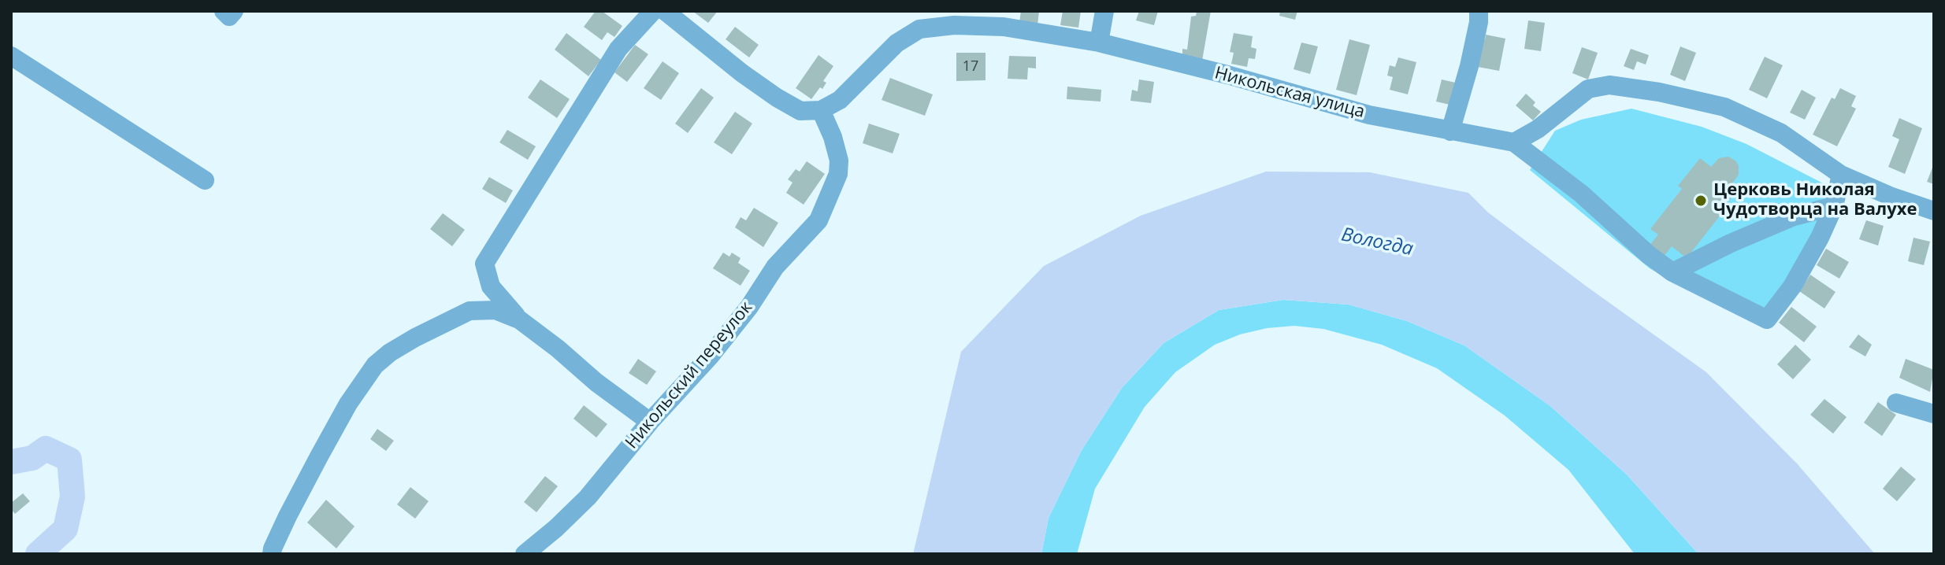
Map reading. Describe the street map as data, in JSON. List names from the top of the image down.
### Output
{
  "streets": {
    "street": ["Никольская улица", "Никольский переулок"]
  },
  "crossings": [
    ["Никольская улица", "Никольский переулок"]
  ],
  "water": ["Вологда"],
  "places": ["Церковь Николая Чудотворца на Валухе"],
  "house_numbers": ["17"]
}
